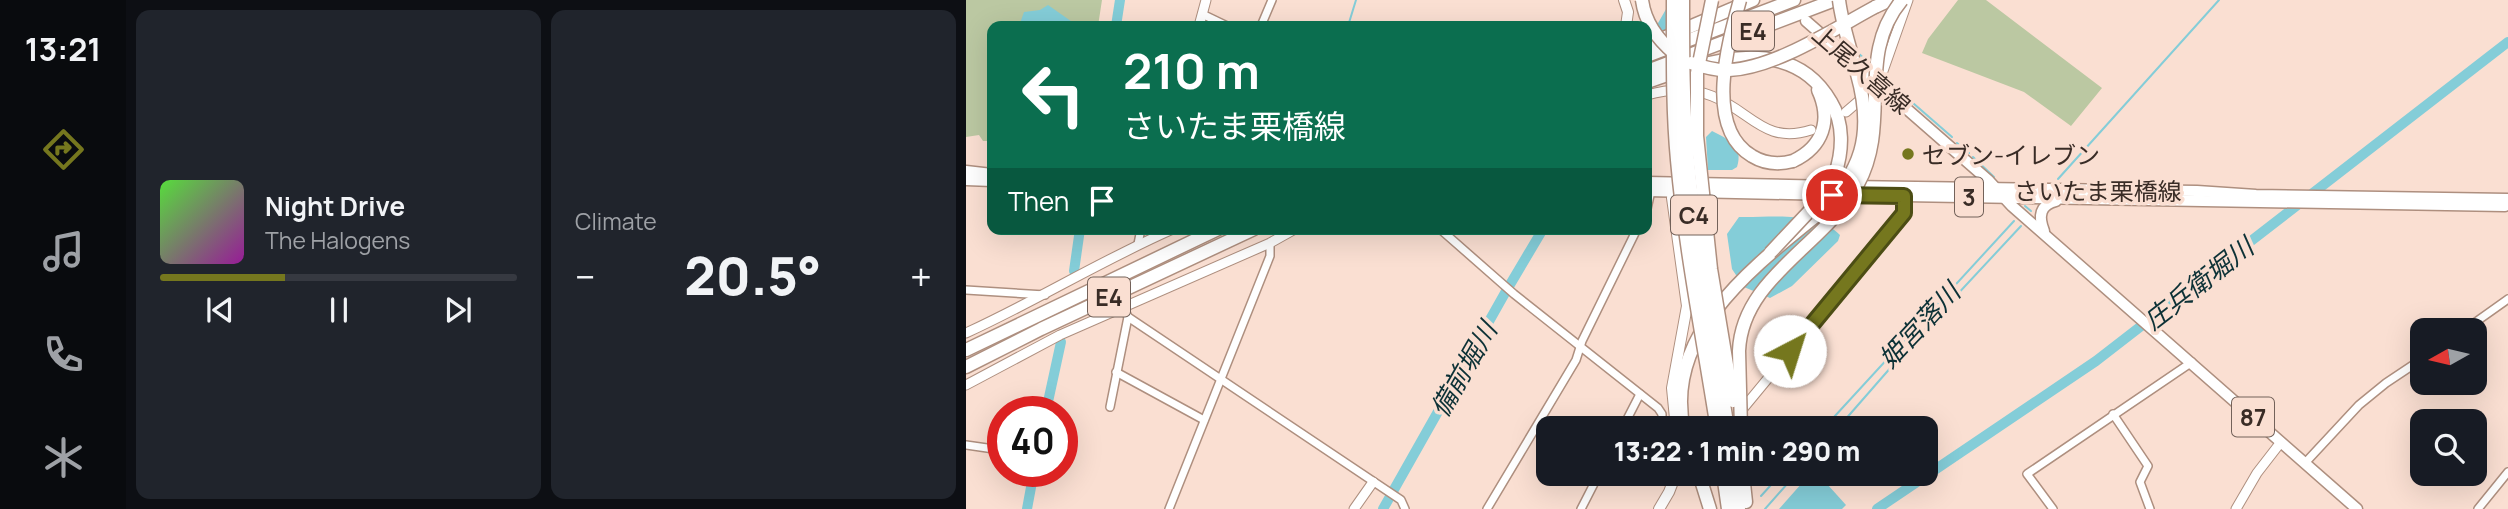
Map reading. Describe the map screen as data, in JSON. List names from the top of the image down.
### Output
{
  "streets": {
    "highway": ["E4", "C4"],
    "main road": [
      "上尾久喜線",
      "さいたま栗橋線",
      "3",
      "87"
    ]
  },
  "crossings": [
    ["上尾久喜線", "さいたま栗橋線"]
  ],
  "water": ["庄兵衛堀川", "姫宮落川", "備前堀川"],
  "places": ["セブン-イレブン"],
  "north": "left",
  "page": {
    "tabs": "13:21",
    "tile": "Climate",
    "turn": ["210 m", "さいたま栗橋線"],
    "then": "Then",
    "song": ["Night Drive", "The Halogens"],
    "heat": ["−", "20.5°", "+"],
    "limit": "40",
    "trip": "13:22 · 1 min · 290 m"
  }
}
